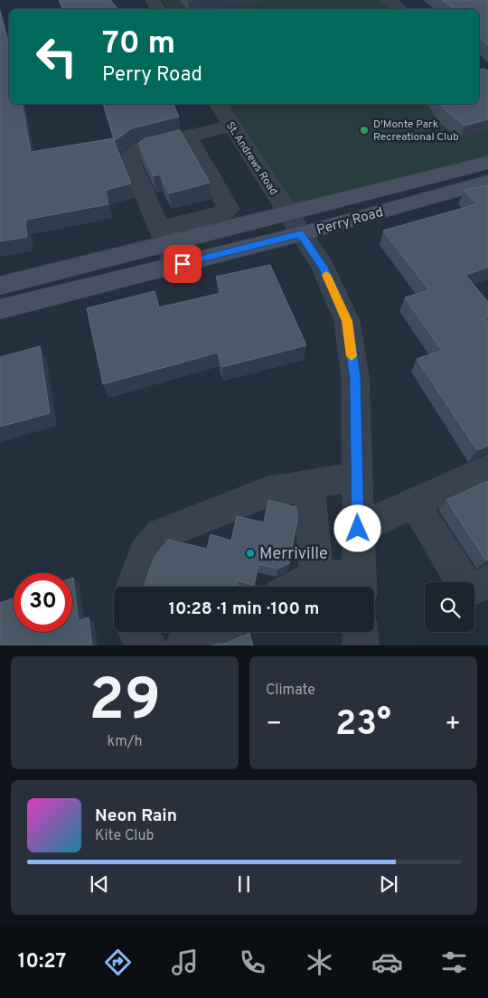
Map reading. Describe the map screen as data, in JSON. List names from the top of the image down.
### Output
{
  "streets": {
    "main road": ["Perry Road"],
    "street": ["St. Andrews Road"]
  },
  "crossings": [
    ["St. Andrews Road", "Perry Road"]
  ],
  "places": ["D'Monte Park Recreational Club", "Merriville"],
  "page": {
    "turn": ["70 m", "Perry Road"],
    "limit": "30",
    "trip": "10:28 · 1 min · 100 m",
    "tile": [
      ["29", "km/h"],
      "Climate"
    ],
    "heat": ["−", "23°", "+"],
    "song": ["Neon Rain", "Kite Club"],
    "tabs": "10:27"
  }
}
